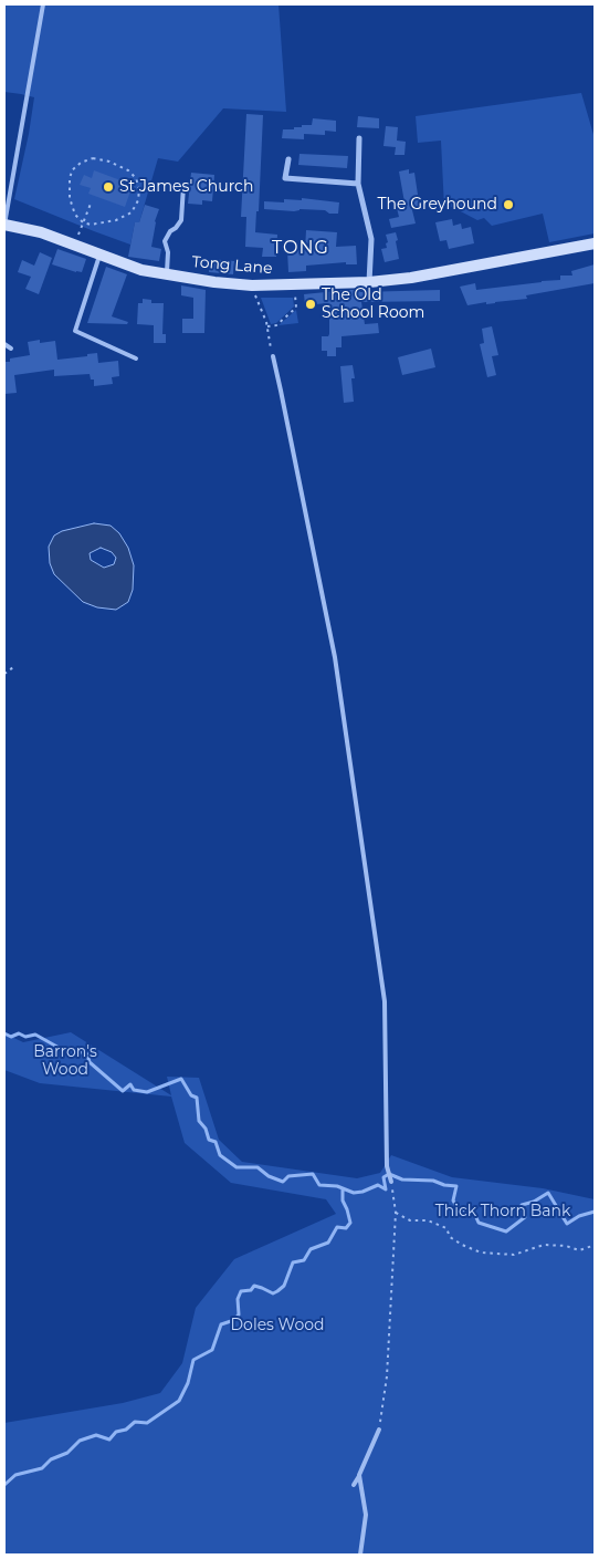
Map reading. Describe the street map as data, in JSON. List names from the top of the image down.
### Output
{
  "streets": {
    "street": ["Tong Lane"]
  },
  "districts": ["TONG"],
  "parks": ["Barron's Wood", "Thick Thorn Bank", "Doles Wood"],
  "places": ["St James' Church", "The Greyhound", "The Old School Room"]
}
